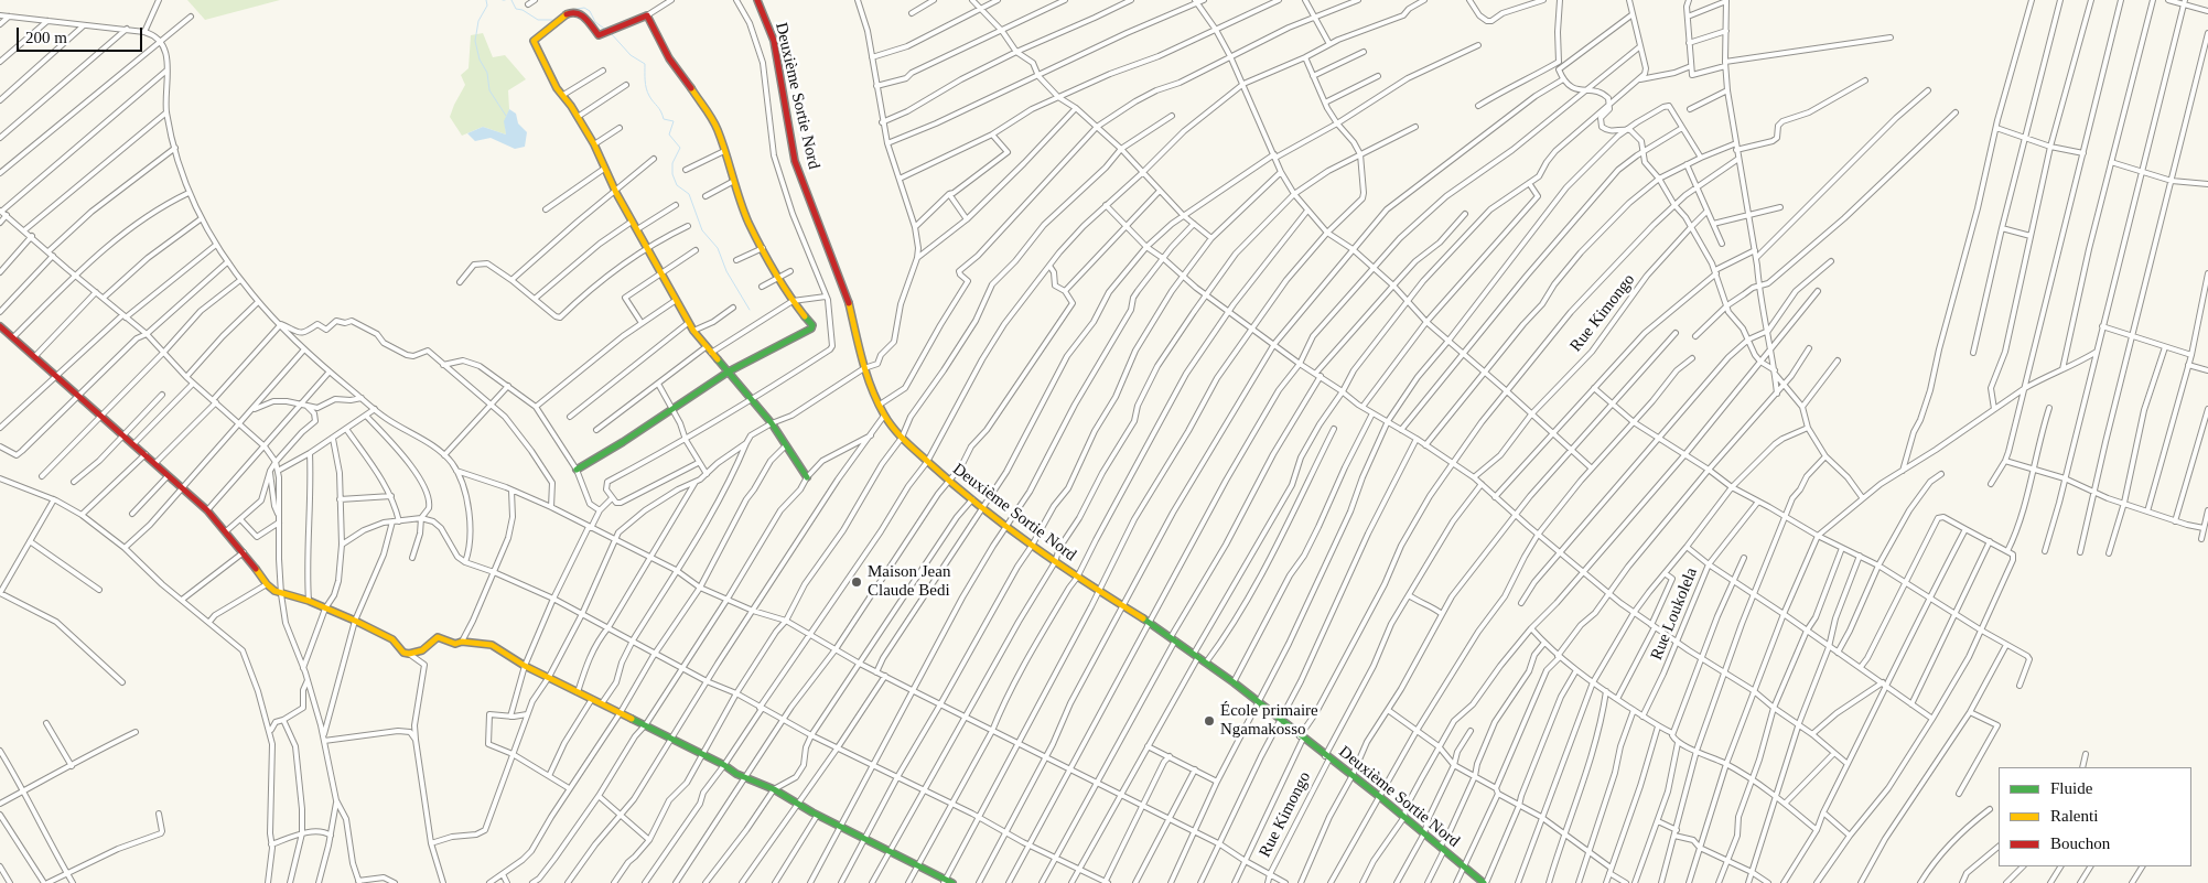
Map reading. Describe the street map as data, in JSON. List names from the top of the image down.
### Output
{
  "streets": {
    "street": ["Deuxième Sortie Nord", "Rue Kimongo", "Rue Loukolela"]
  },
  "crossings": [
    ["Deuxième Sortie Nord", "Rue Kimongo"]
  ],
  "places": ["Maison Jean Claude Bedi", "École primaire Ngamakosso"],
  "legend": ["Fluide", "Ralenti", "Bouchon"],
  "scale_bar": "200 m"
}
